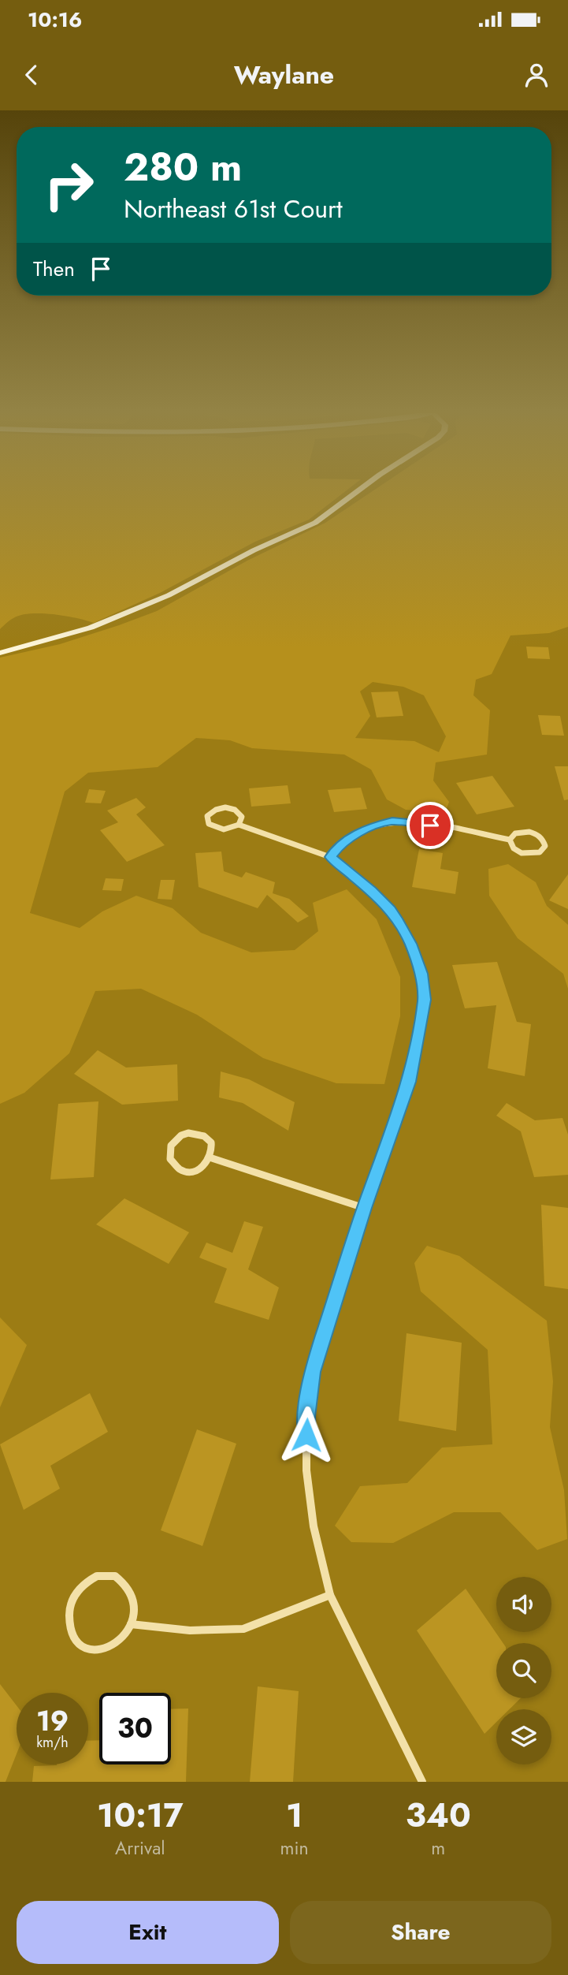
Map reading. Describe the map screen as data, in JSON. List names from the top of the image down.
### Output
{
  "page": {
    "status": "10:16",
    "header": "Waylane",
    "turn": ["280 m", "Northeast 61st Court"],
    "then": "Then",
    "speed": "19 km/h",
    "limit": "30",
    "eta": [
      "10:17",
      "Arrival",
      "1",
      "min",
      "340",
      "m"
    ],
    "buttons": ["Exit", "Share"]
  }
}
